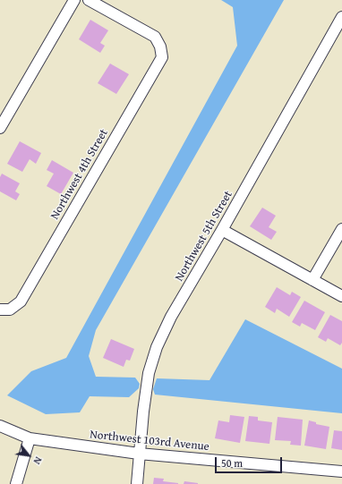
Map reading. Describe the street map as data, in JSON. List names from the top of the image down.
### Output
{
  "streets": {
    "street": ["Northwest 4th Street", "Northwest 5th Street", "Northwest 103rd Avenue"]
  },
  "crossings": [
    ["Northwest 5th Street", "Northwest 103rd Avenue"]
  ],
  "scale_bar": "50 m",
  "north": "bottom right"
}
